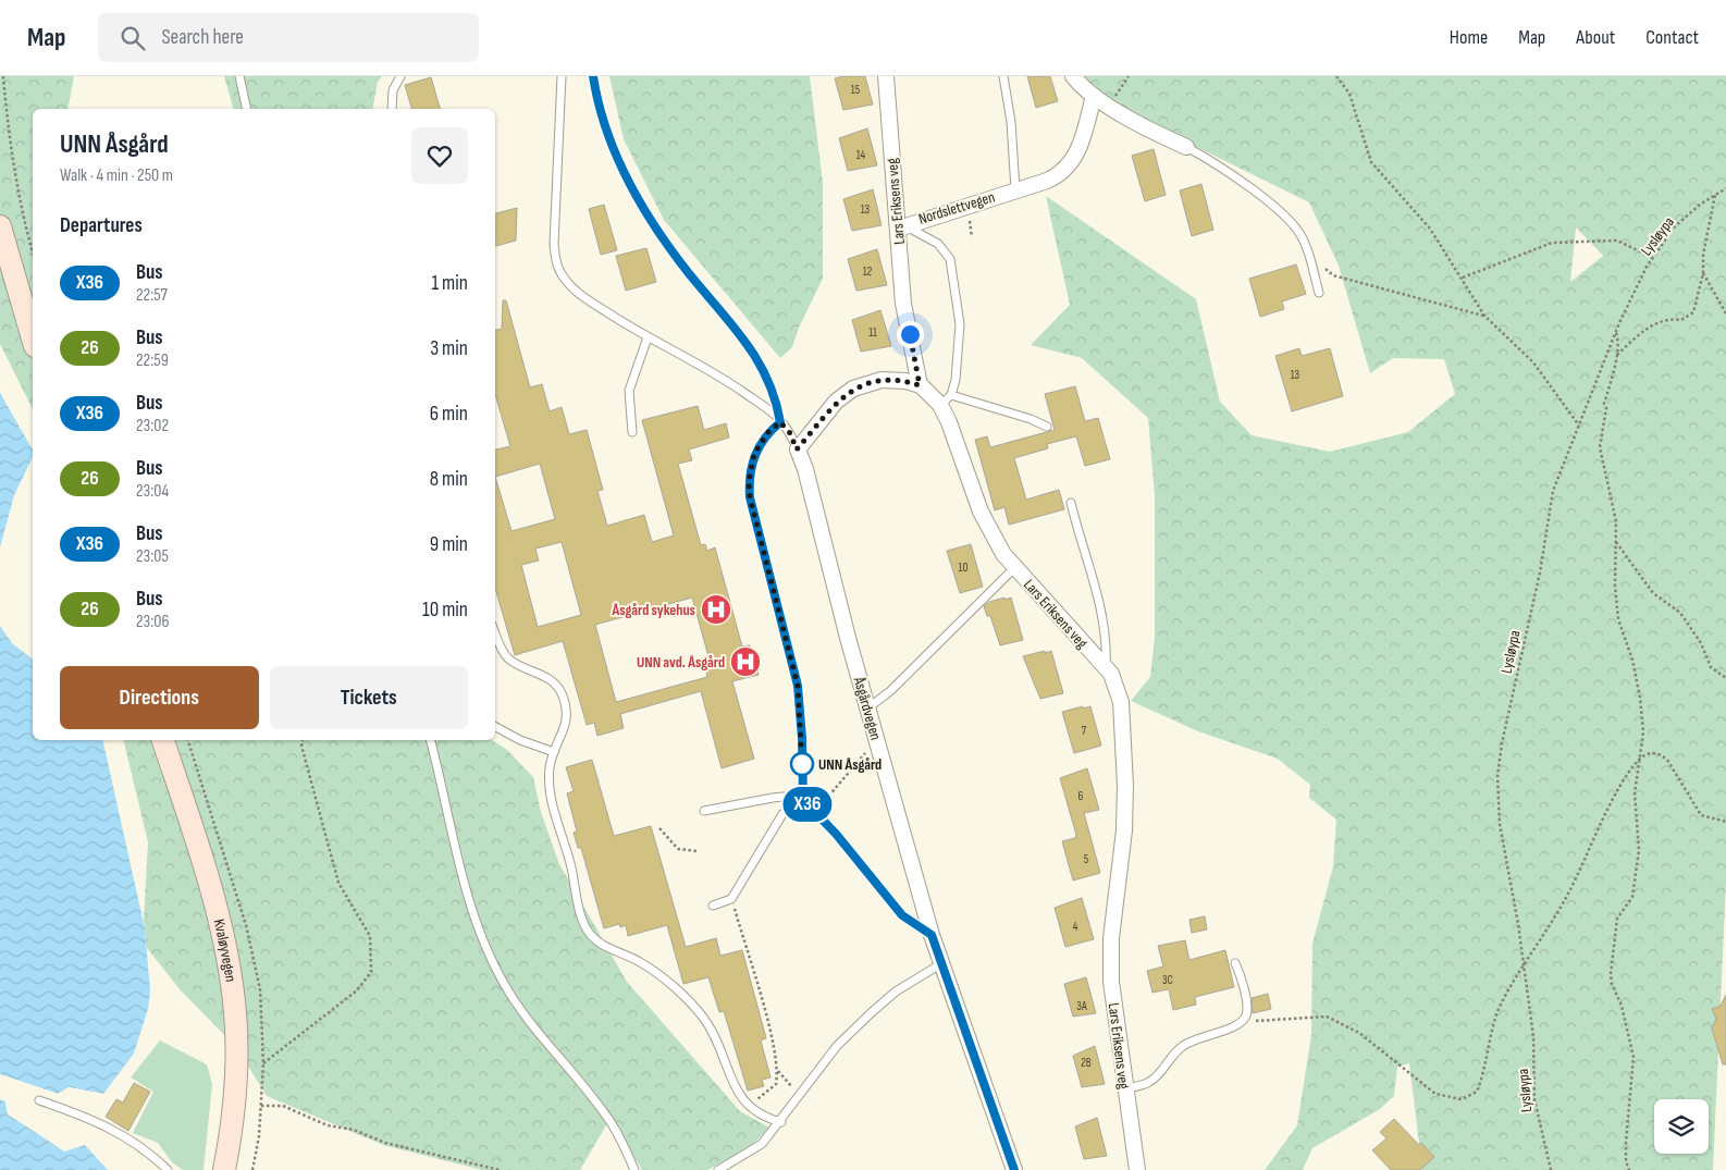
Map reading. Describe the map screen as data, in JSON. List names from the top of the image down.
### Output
{
  "streets": {
    "street": [
      "Lars Eriksens veg",
      "Nordslettvegen",
      "Åsgårdvegen",
      "Kvaløyvegen"
    ],
    "path": ["Lysløypa"]
  },
  "crossings": [
    ["Lars Eriksens veg", "Nordslettvegen"]
  ],
  "places": {
    "hospital": ["Åsgård sykehus", "UNN avd. Åsgård"],
    "other": ["UNN Åsgård"]
  },
  "lines": ["bus line X36"],
  "house_numbers": [
    "15",
    "14",
    "13",
    "12",
    "11",
    "13",
    "10",
    "7",
    "6",
    "5",
    "4",
    "3C",
    "3A",
    "2B"
  ],
  "page": {
    "header": "Map",
    "search": "Search here",
    "nav": [
      "Home",
      "Map",
      "About",
      "Contact"
    ],
    "on_map": "X36",
    "heading": [
      ["UNN Åsgård", "Walk · 4 min · 250 m"],
      "Departures"
    ],
    "list": [
      {
        "mark": "X36",
        "name": "Bus",
        "note": "22:57",
        "value": "1 min"
      },
      {
        "mark": "26",
        "name": "Bus",
        "note": "22:59",
        "value": "3 min"
      },
      {
        "mark": "X36",
        "name": "Bus",
        "note": "23:02",
        "value": "6 min"
      },
      {
        "mark": "26",
        "name": "Bus",
        "note": "23:04",
        "value": "8 min"
      },
      {
        "mark": "X36",
        "name": "Bus",
        "note": "23:05",
        "value": "9 min"
      },
      {
        "mark": "26",
        "name": "Bus",
        "note": "23:06",
        "value": "10 min"
      }
    ],
    "buttons": ["Directions", "Tickets"]
  }
}
